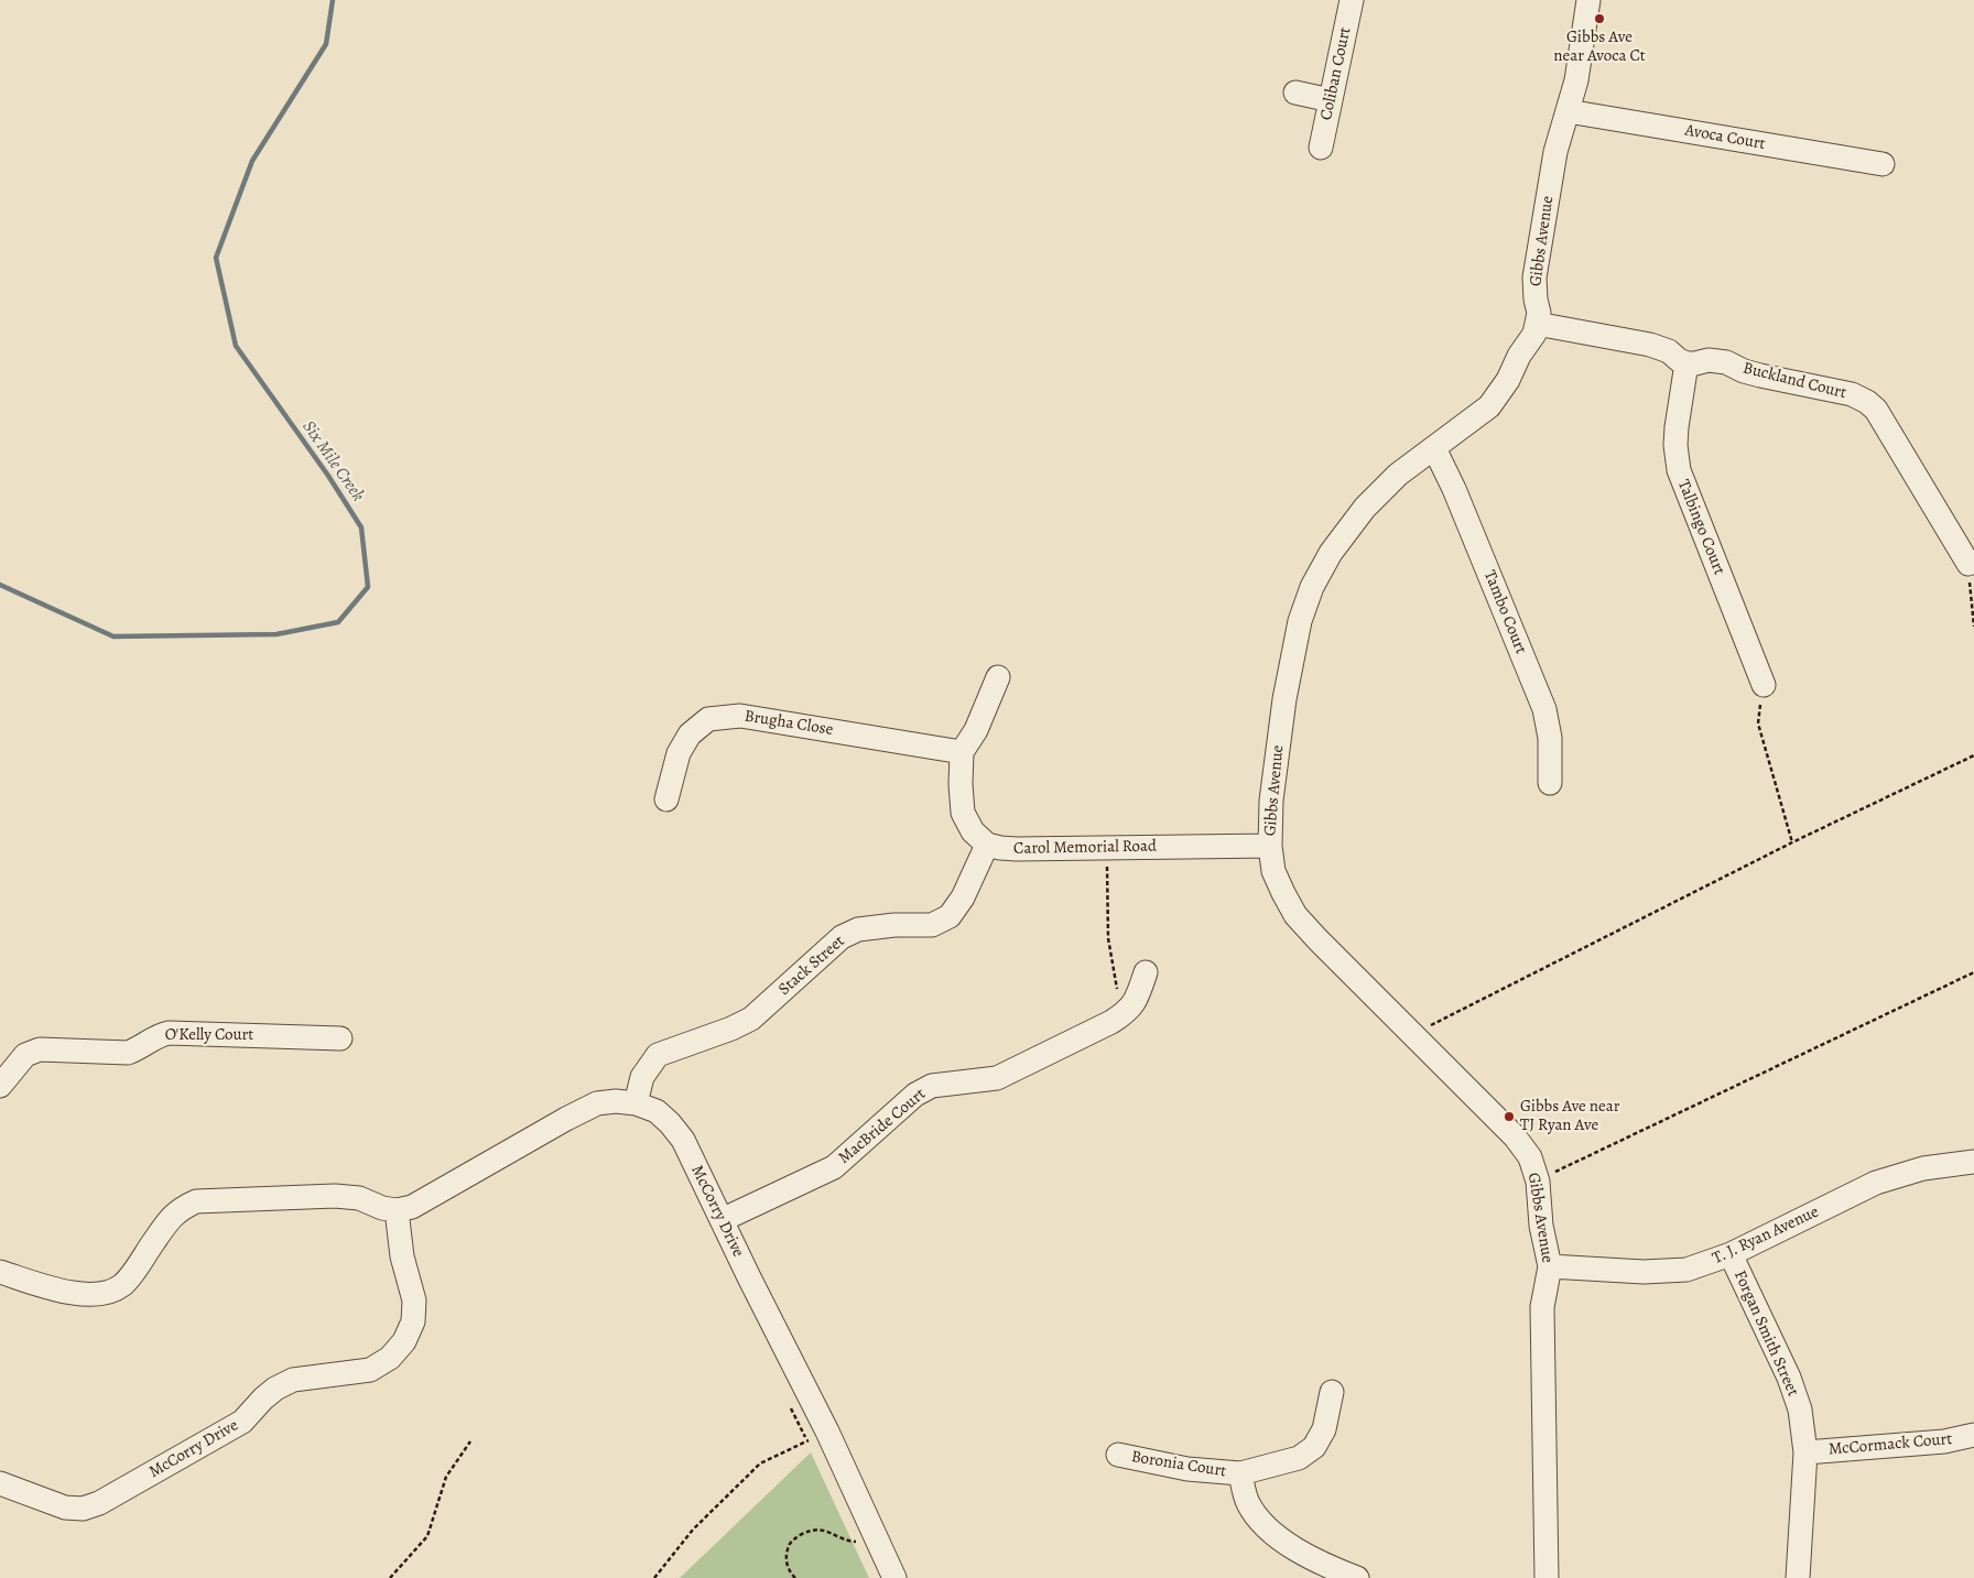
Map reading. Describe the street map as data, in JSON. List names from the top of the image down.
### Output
{
  "streets": {
    "street": [
      "Coliban Court",
      "Avoca Court",
      "Gibbs Avenue",
      "Buckland Court",
      "Talbingo Court",
      "Tambo Court",
      "Brugha Close",
      "Carol Memorial Road",
      "Stack Street",
      "O'Kelly Court",
      "MacBride Court",
      "McCorry Drive",
      "T. J. Ryan Avenue",
      "Forgan Smith Street",
      "McCormack Court",
      "Boronia Court"
    ]
  },
  "crossings": [
    ["Avoca Court", "Gibbs Avenue"],
    ["Gibbs Avenue", "Tambo Court"],
    ["Gibbs Avenue", "Carol Memorial Road"],
    ["Gibbs Avenue", "T. J. Ryan Avenue"],
    ["Buckland Court", "Talbingo Court"],
    ["Carol Memorial Road", "Stack Street"],
    ["Stack Street", "McCorry Drive"],
    ["MacBride Court", "McCorry Drive"],
    ["T. J. Ryan Avenue", "Forgan Smith Street"],
    ["Forgan Smith Street", "McCormack Court"]
  ],
  "water": ["Six Mile Creek"],
  "places": ["Gibbs Ave near Avoca Ct", "Gibbs Ave near TJ Ryan Ave"]
}
